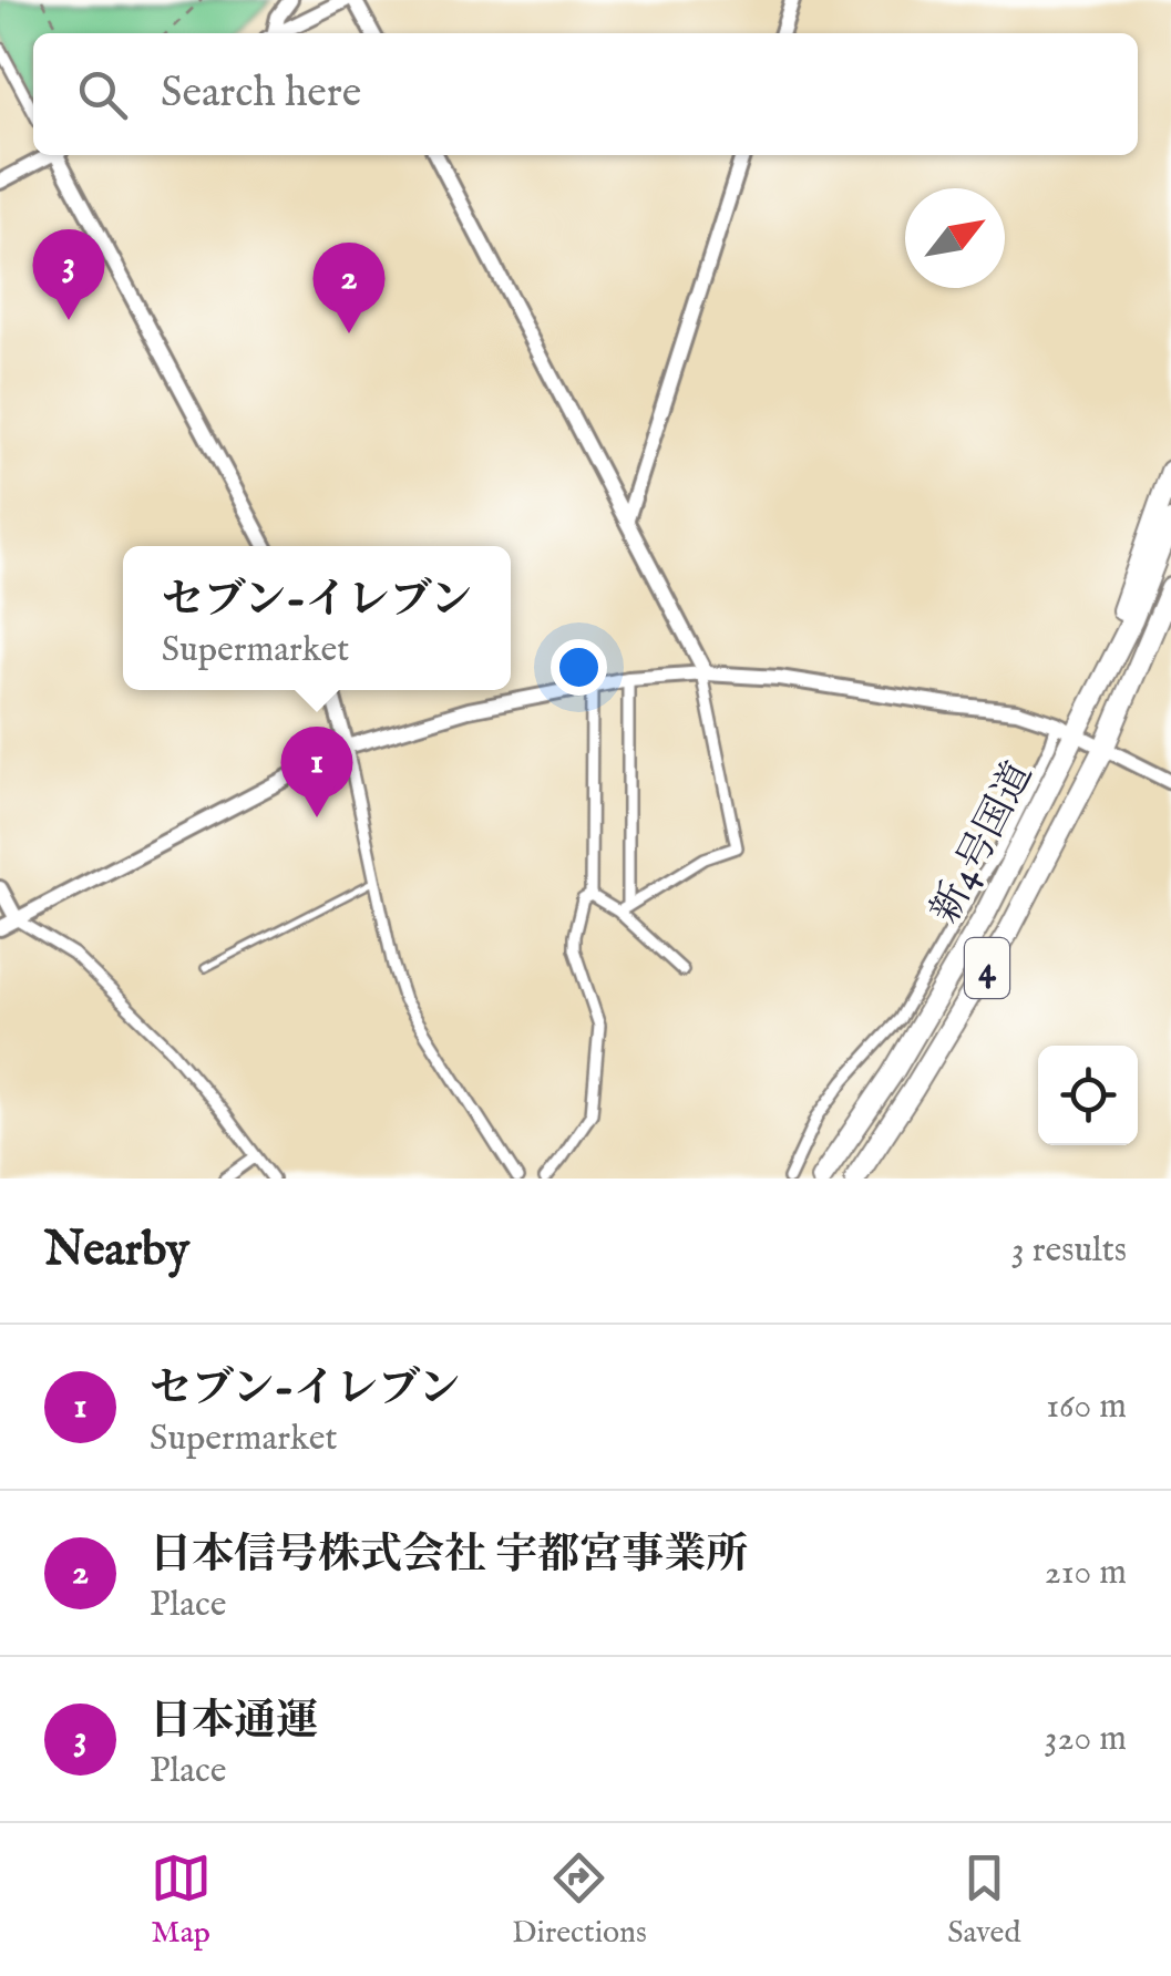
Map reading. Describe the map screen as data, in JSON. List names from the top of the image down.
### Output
{
  "streets": {
    "highway": ["新4号国道", "4"]
  },
  "north": "top right",
  "page": {
    "search": "Search here",
    "pins": ["3", "2", "1"],
    "popup": ["セブン-イレブン", "Supermarket"],
    "heading": ["Nearby", "3 results"],
    "list": [
      {
        "mark": "1",
        "name": "セブン-イレブン",
        "note": "Supermarket",
        "value": "160 m"
      },
      {
        "mark": "2",
        "name": "日本信号株式会社 宇都宮事業所",
        "note": "Place",
        "value": "210 m"
      },
      {
        "mark": "3",
        "name": "日本通運",
        "note": "Place",
        "value": "320 m"
      }
    ],
    "nav": ["Map", "Directions", "Saved"]
  }
}
